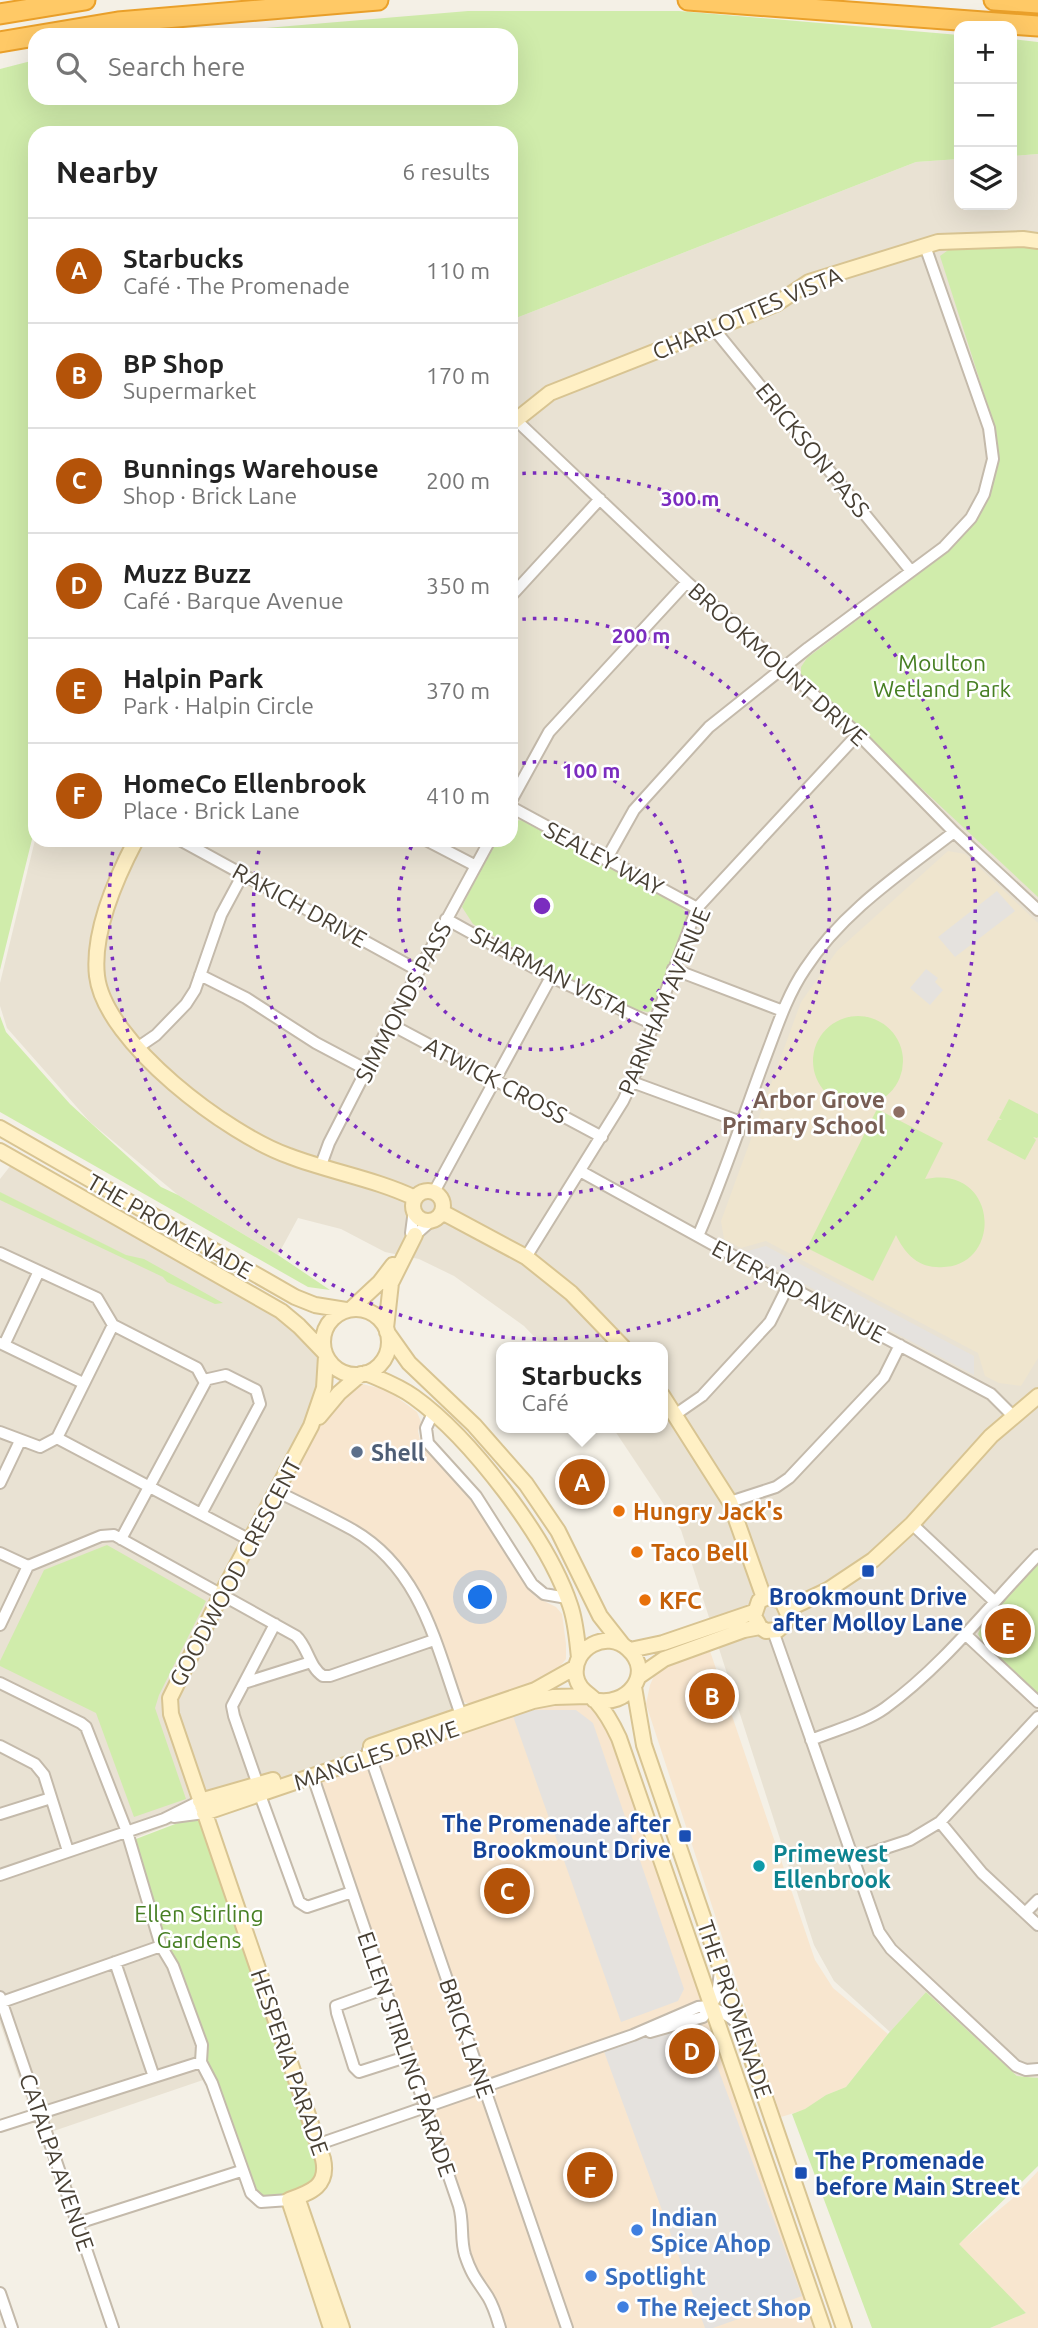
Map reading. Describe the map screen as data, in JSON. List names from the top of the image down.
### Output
{
  "streets": {
    "street": [
      "CHARLOTTES VISTA",
      "ERICKSON PASS",
      "BROOKMOUNT DRIVE",
      "SEALEY WAY",
      "RAKICH DRIVE",
      "SHARMAN VISTA",
      "PARNHAM AVENUE",
      "SIMMONDS PASS",
      "ATWICK CROSS",
      "THE PROMENADE",
      "EVERARD AVENUE",
      "GOODWOOD CRESCENT",
      "MANGLES DRIVE",
      "BRICK LANE",
      "ELLEN STIRLING PARADE",
      "HESPERIA PARADE",
      "CATALPA AVENUE"
    ]
  },
  "crossings": [
    ["CHARLOTTES VISTA", "ERICKSON PASS"],
    ["BROOKMOUNT DRIVE", "PARNHAM AVENUE"],
    ["SEALEY WAY", "PARNHAM AVENUE"],
    ["RAKICH DRIVE", "SIMMONDS PASS"],
    ["SHARMAN VISTA", "PARNHAM AVENUE"],
    ["SHARMAN VISTA", "SIMMONDS PASS"],
    ["PARNHAM AVENUE", "ATWICK CROSS"],
    ["PARNHAM AVENUE", "EVERARD AVENUE"],
    ["SIMMONDS PASS", "ATWICK CROSS"],
    ["THE PROMENADE", "GOODWOOD CRESCENT"],
    ["THE PROMENADE", "MANGLES DRIVE"],
    ["GOODWOOD CRESCENT", "MANGLES DRIVE"],
    ["GOODWOOD CRESCENT", "HESPERIA PARADE"],
    ["MANGLES DRIVE", "BRICK LANE"],
    ["MANGLES DRIVE", "ELLEN STIRLING PARADE"],
    ["MANGLES DRIVE", "HESPERIA PARADE"]
  ],
  "parks": ["Moulton Wetland Park", "Ellen Stirling Gardens"],
  "places": {
    "other": [
      "Arbor Grove Primary School",
      "Shell",
      "Hungry Jack's",
      "Taco Bell",
      "KFC",
      "Primewest Ellenbrook",
      "Indian Spice Ahop",
      "Spotlight",
      "The Reject Shop"
    ],
    "transit": ["Brookmount Drive after Molloy Lane", "The Promenade after Brookmount Drive", "The Promenade before Main Street"]
  },
  "page": {
    "map_buttons": ["+", "−"],
    "search": "Search here",
    "heading": ["Nearby", "6 results"],
    "list": [
      {
        "mark": "A",
        "name": "Starbucks",
        "note": "Café · The Promenade",
        "value": "110 m"
      },
      {
        "mark": "B",
        "name": "BP Shop",
        "note": "Supermarket",
        "value": "170 m"
      },
      {
        "mark": "C",
        "name": "Bunnings Warehouse",
        "note": "Shop · Brick Lane",
        "value": "200 m"
      },
      {
        "mark": "D",
        "name": "Muzz Buzz",
        "note": "Café · Barque Avenue",
        "value": "350 m"
      },
      {
        "mark": "E",
        "name": "Halpin Park",
        "note": "Park · Halpin Circle",
        "value": "370 m"
      },
      {
        "mark": "F",
        "name": "HomeCo Ellenbrook",
        "note": "Place · Brick Lane",
        "value": "410 m"
      }
    ],
    "popup": ["Starbucks", "Café"],
    "pins": [
      "A",
      "E",
      "B",
      "C",
      "D",
      "F"
    ]
  },
  "rings": ["300 m", "200 m", "100 m"]
}
